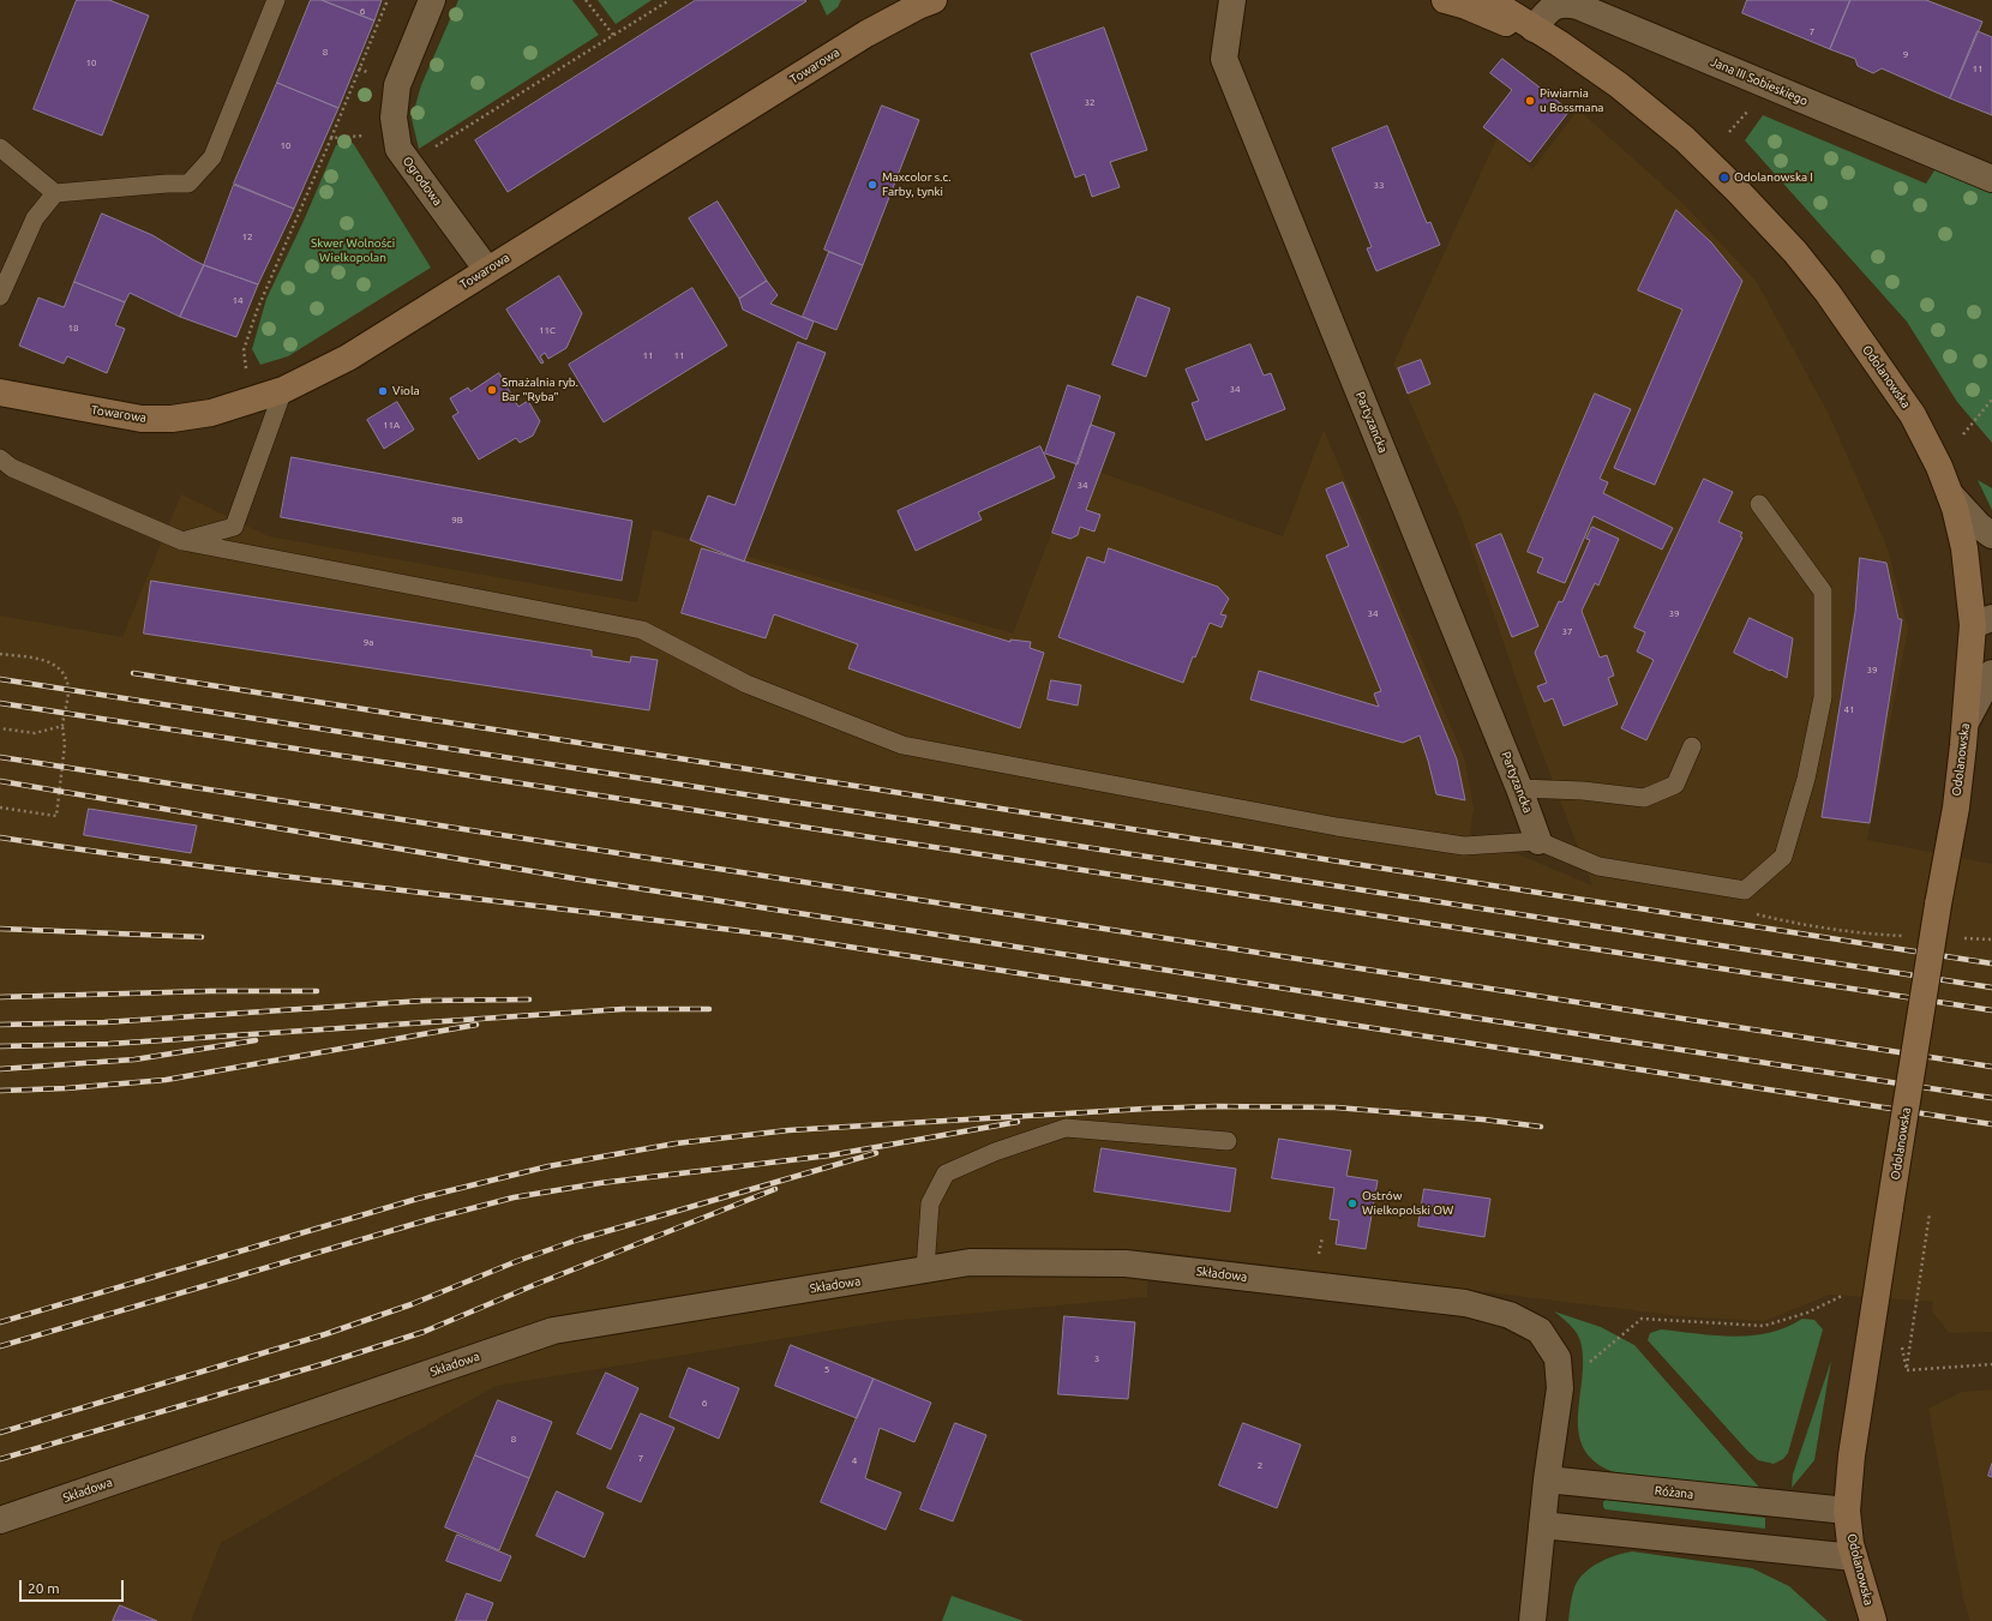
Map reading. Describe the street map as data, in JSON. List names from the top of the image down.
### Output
{
  "streets": {
    "main road": ["Towarowa", "Odolanowska"],
    "street": [
      "Jana III Sobieskiego",
      "Ogrodowa",
      "Partyzancka",
      "Składowa",
      "Różana"
    ]
  },
  "crossings": [
    ["Towarowa", "Ogrodowa"],
    ["Jana III Sobieskiego", "Odolanowska"],
    ["Odolanowska", "Różana"],
    ["Składowa", "Różana"]
  ],
  "parks": ["Skwer Wolności Wielkopolan"],
  "places": [
    "Piwiarnia u Bossmana",
    "Odolanowska I",
    "Maxcolor s.c. Farby, tynki",
    "Smażalnia ryb. Bar \"Ryba\"",
    "Viola",
    "Ostrów Wielkopolski OW"
  ],
  "house_numbers": [
    "6",
    "7",
    "8",
    "9",
    "10",
    "11",
    "32",
    "10",
    "33",
    "12",
    "14",
    "18",
    "11C",
    "11",
    "11",
    "34",
    "11A",
    "34",
    "9B",
    "34",
    "39",
    "37",
    "9a",
    "39",
    "41",
    "3",
    "5",
    "6",
    "8",
    "7",
    "4",
    "2"
  ],
  "scale_bar": "20 m"
}
